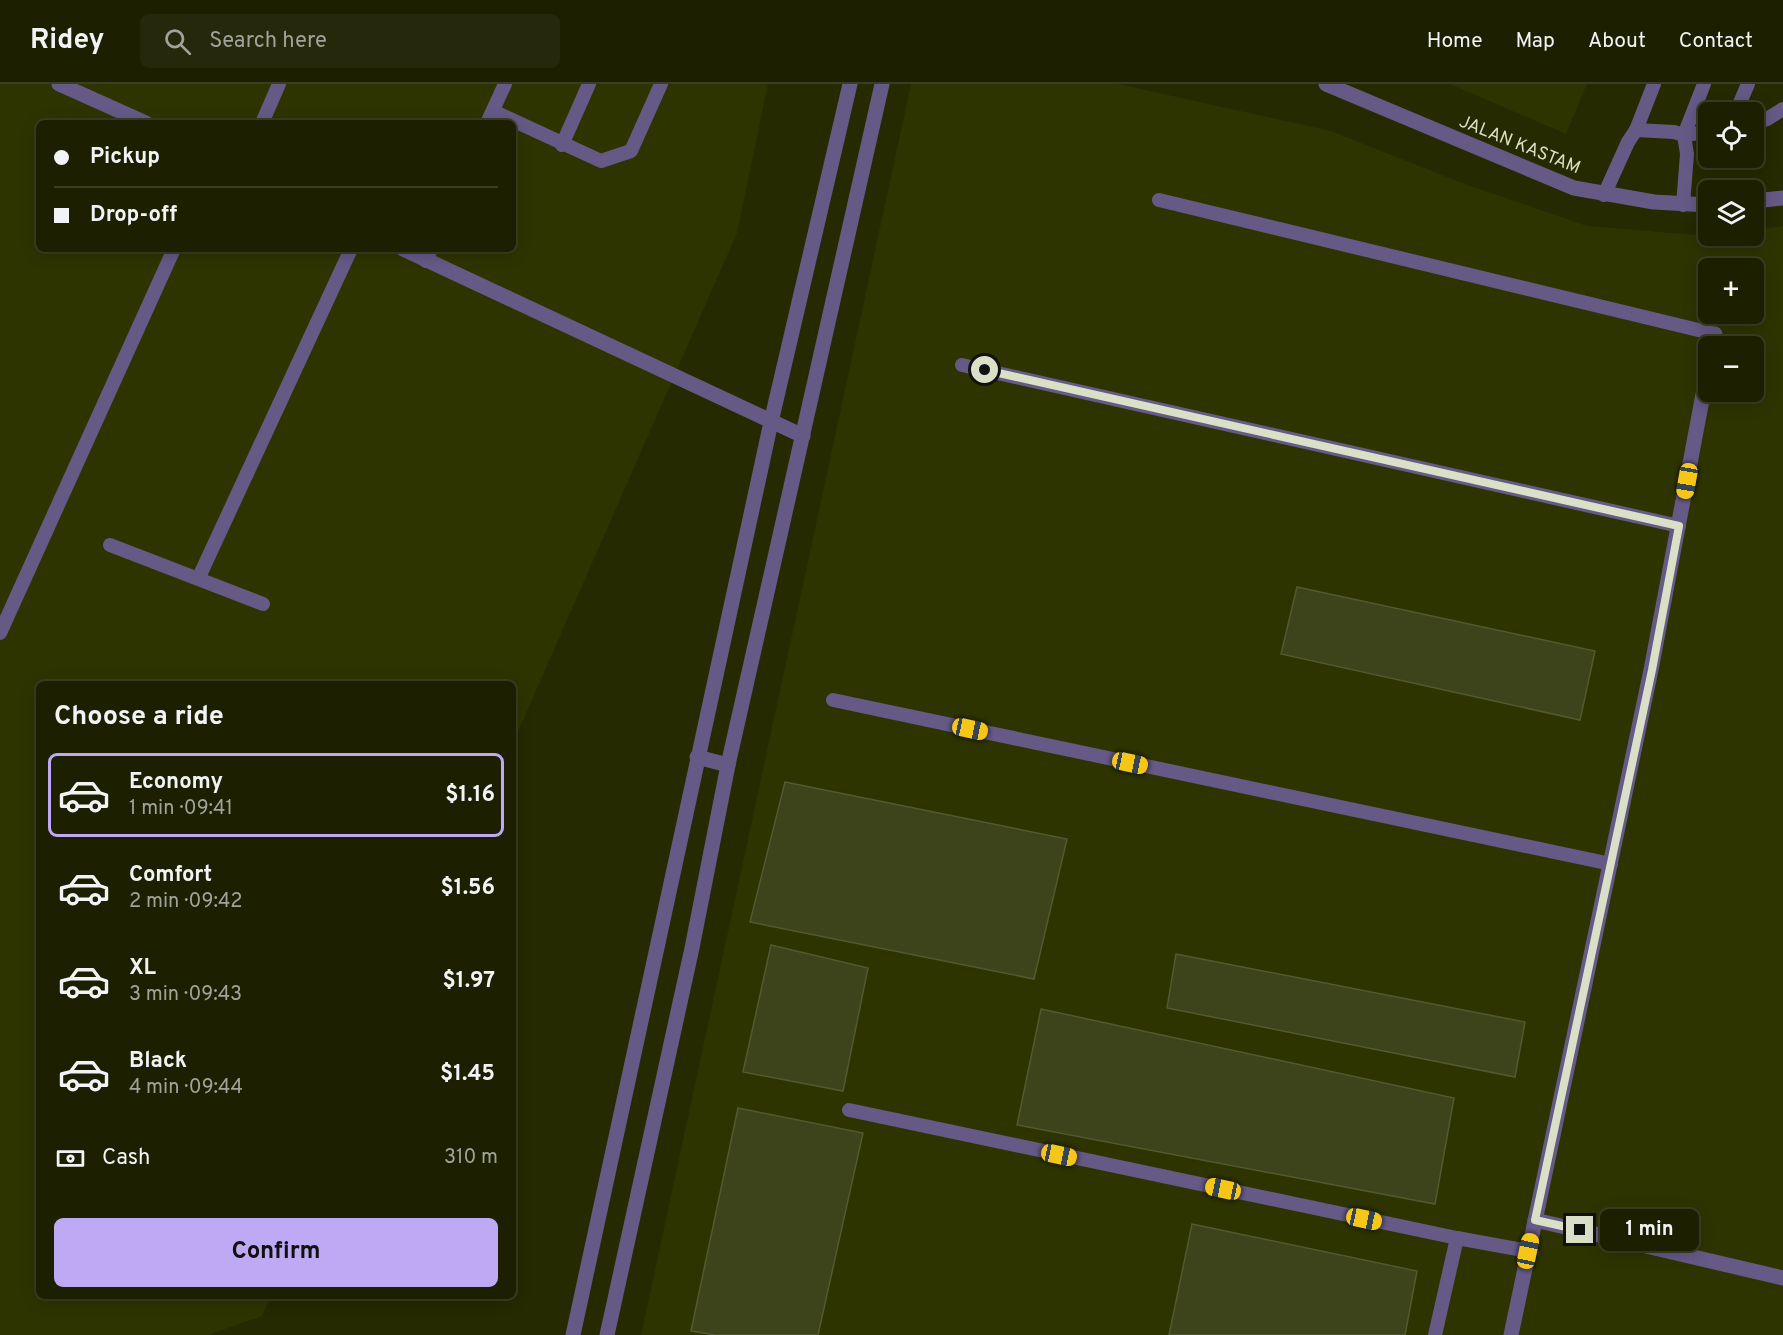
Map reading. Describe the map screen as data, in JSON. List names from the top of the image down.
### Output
{
  "streets": {
    "street": ["JALAN KASTAM"]
  },
  "page": {
    "header": "Ridey",
    "search": "Search here",
    "nav": [
      "Home",
      "Map",
      "About",
      "Contact"
    ],
    "map_buttons": ["+", "−"],
    "banner": ["Pickup", "Drop-off"],
    "heading": "Choose a ride",
    "list": [
      {
        "name": "Economy",
        "note": "1 min · 09:41",
        "value": "$1.16"
      },
      {
        "name": "Comfort",
        "note": "2 min · 09:42",
        "value": "$1.56"
      },
      {
        "name": "XL",
        "note": "3 min · 09:43",
        "value": "$1.97"
      },
      {
        "name": "Black",
        "note": "4 min · 09:44",
        "value": "$1.45"
      }
    ],
    "pay": ["Cash", "310 m"],
    "buttons": "Confirm",
    "bubble": "1 min"
  }
}
